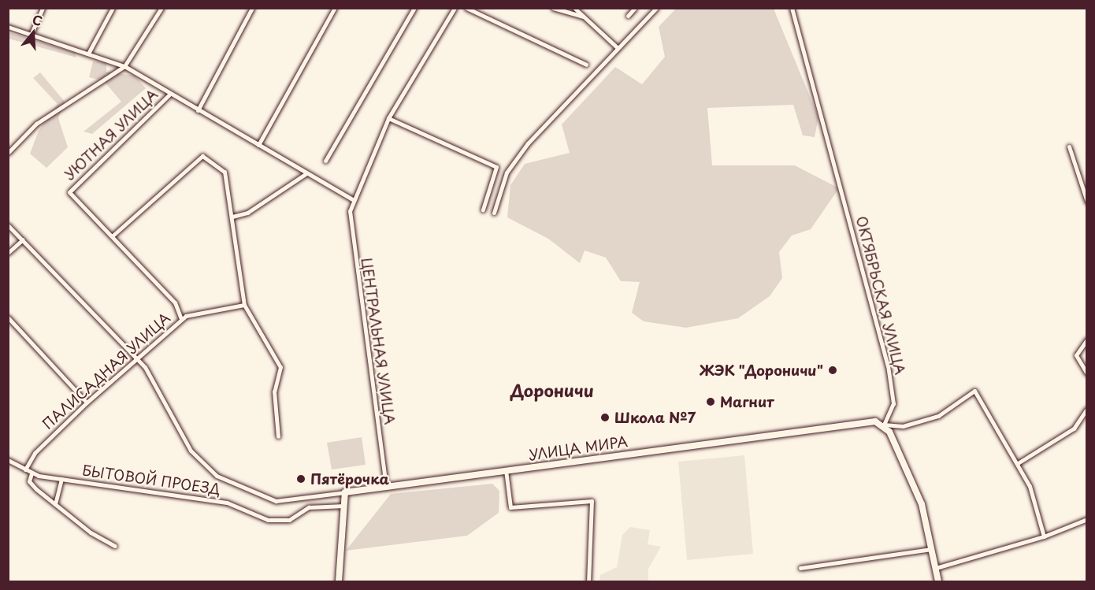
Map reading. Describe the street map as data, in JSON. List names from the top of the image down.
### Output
{
  "streets": {
    "street": [
      "УЮТНАЯ УЛИЦА",
      "ОКТЯБРЬСКАЯ УЛИЦА",
      "ЦЕНТРАЛЬНАЯ УЛИЦА",
      "ПАЛИСАДНАЯ УЛИЦА",
      "УЛИЦА МИРА",
      "БЫТОВОЙ ПРОЕЗД"
    ]
  },
  "crossings": [
    ["ОКТЯБРЬСКАЯ УЛИЦА", "УЛИЦА МИРА"],
    ["ЦЕНТРАЛЬНАЯ УЛИЦА", "УЛИЦА МИРА"],
    ["ПАЛИСАДНАЯ УЛИЦА", "УЛИЦА МИРА"],
    ["ПАЛИСАДНАЯ УЛИЦА", "БЫТОВОЙ ПРОЕЗД"]
  ],
  "districts": ["Дороничи"],
  "places": [
    "ЖЭК \"Дороничи\"",
    "Магнит",
    "Школа №7",
    "Пятёрочка"
  ],
  "north": "top"
}
